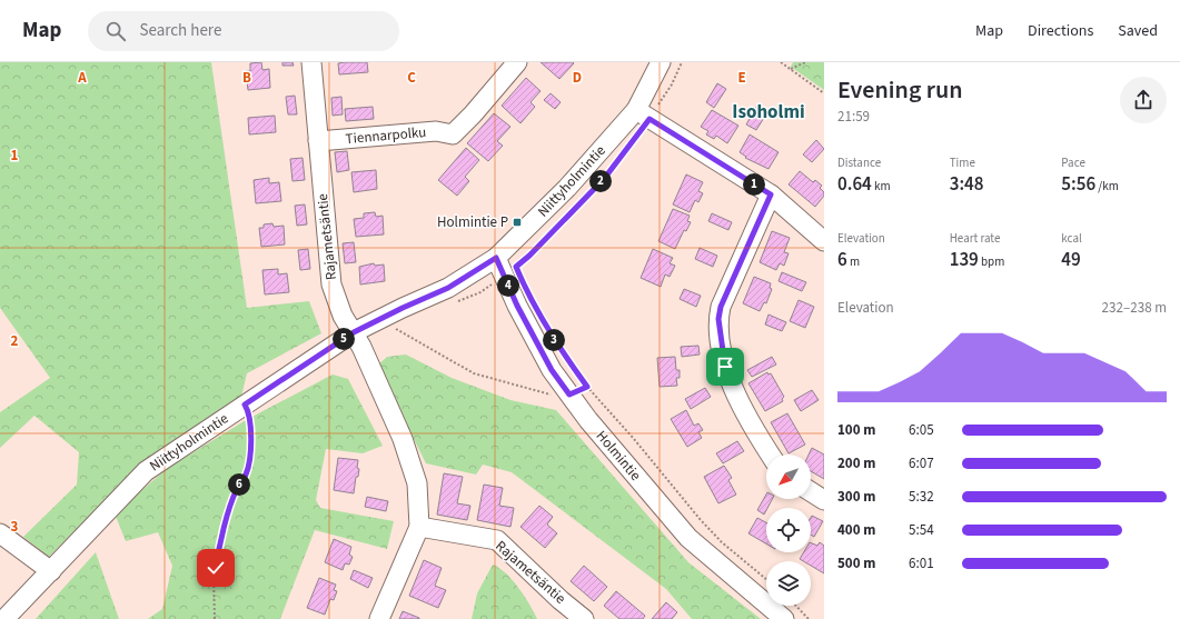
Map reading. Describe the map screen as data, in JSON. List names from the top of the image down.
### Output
{
  "streets": {
    "street": [
      "Tiennarpolku",
      "Niittyholmintie",
      "Rajametsäntie",
      "Holmintie"
    ]
  },
  "crossings": [
    ["Tiennarpolku", "Rajametsäntie"],
    ["Niittyholmintie", "Rajametsäntie"],
    ["Niittyholmintie", "Holmintie"]
  ],
  "districts": ["Isoholmi"],
  "places": {
    "transit": ["Holmintie P"]
  },
  "north": "bottom left",
  "page": {
    "header": "Map",
    "search": "Search here",
    "nav": ["Map", "Directions", "Saved"],
    "heading": ["Evening run", "21:59"],
    "stats": [
      ["Distance", "0.64 km"],
      ["Time", "3:48"],
      ["Pace", "5:56 /km"],
      ["Elevation", "6 m"],
      ["Heart rate", "139 bpm"],
      ["kcal", "49"]
    ],
    "pins": [
      "2",
      "1",
      "4",
      "5",
      "3",
      "6"
    ],
    "chart": ["Elevation", "232–238 m"],
    "list": [
      {
        "name": "100 m",
        "note": "6:05"
      },
      {
        "name": "200 m",
        "note": "6:07"
      },
      {
        "name": "300 m",
        "note": "5:32"
      },
      {
        "name": "400 m",
        "note": "5:54"
      },
      {
        "name": "500 m",
        "note": "6:01"
      }
    ]
  },
  "grid": {
    "columns": [
      "A",
      "B",
      "C",
      "D",
      "E"
    ],
    "rows": ["1", "2", "3"]
  }
}
